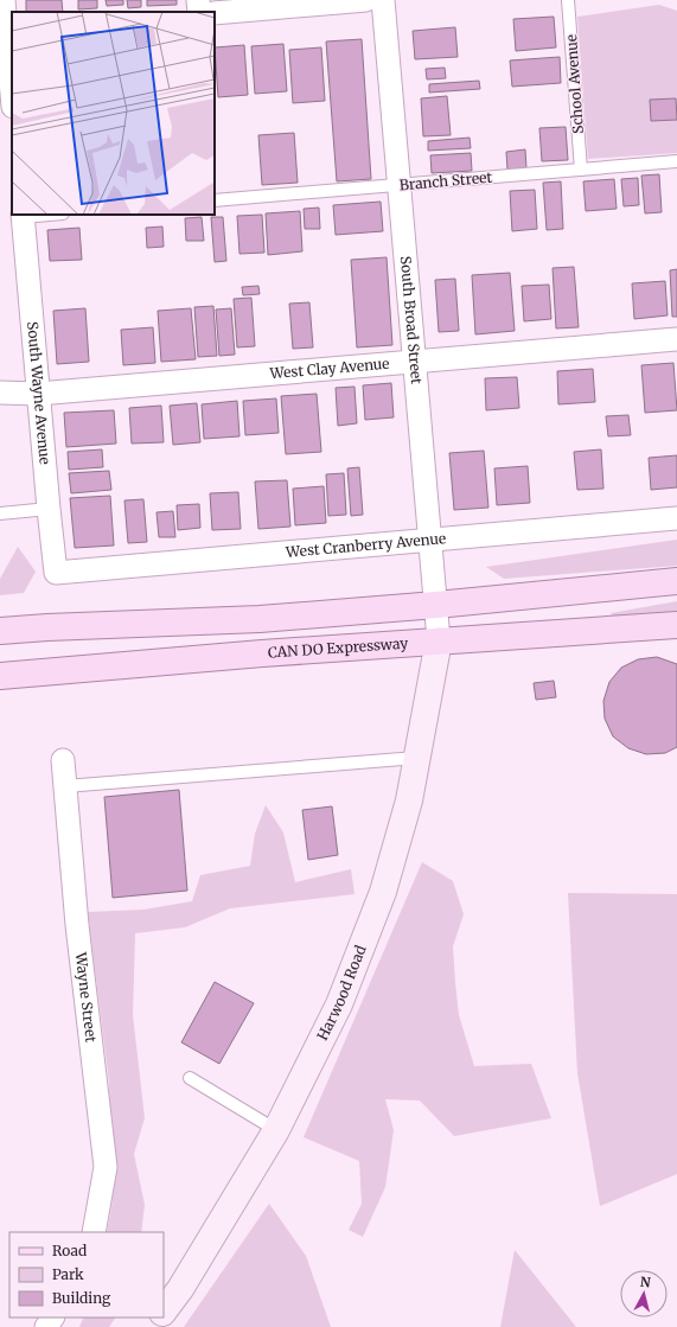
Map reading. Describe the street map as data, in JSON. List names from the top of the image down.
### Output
{
  "streets": {
    "main road": ["CAN DO Expressway"],
    "street": [
      "South Broad Street",
      "West Clay Avenue",
      "South Wayne Avenue",
      "West Cranberry Avenue",
      "Harwood Road",
      "Wayne Street"
    ],
    "lane": ["School Avenue", "Branch Street"]
  },
  "crossings": [
    ["School Avenue", "Branch Street"],
    ["Branch Street", "South Broad Street"],
    ["South Broad Street", "West Clay Avenue"],
    ["South Broad Street", "West Cranberry Avenue"],
    ["South Broad Street", "CAN DO Expressway"],
    ["South Broad Street", "Harwood Road"],
    ["West Clay Avenue", "South Wayne Avenue"],
    ["South Wayne Avenue", "West Cranberry Avenue"],
    ["CAN DO Expressway", "Harwood Road"]
  ],
  "legend": ["Road", "Park", "Building"],
  "north": "top"
}
